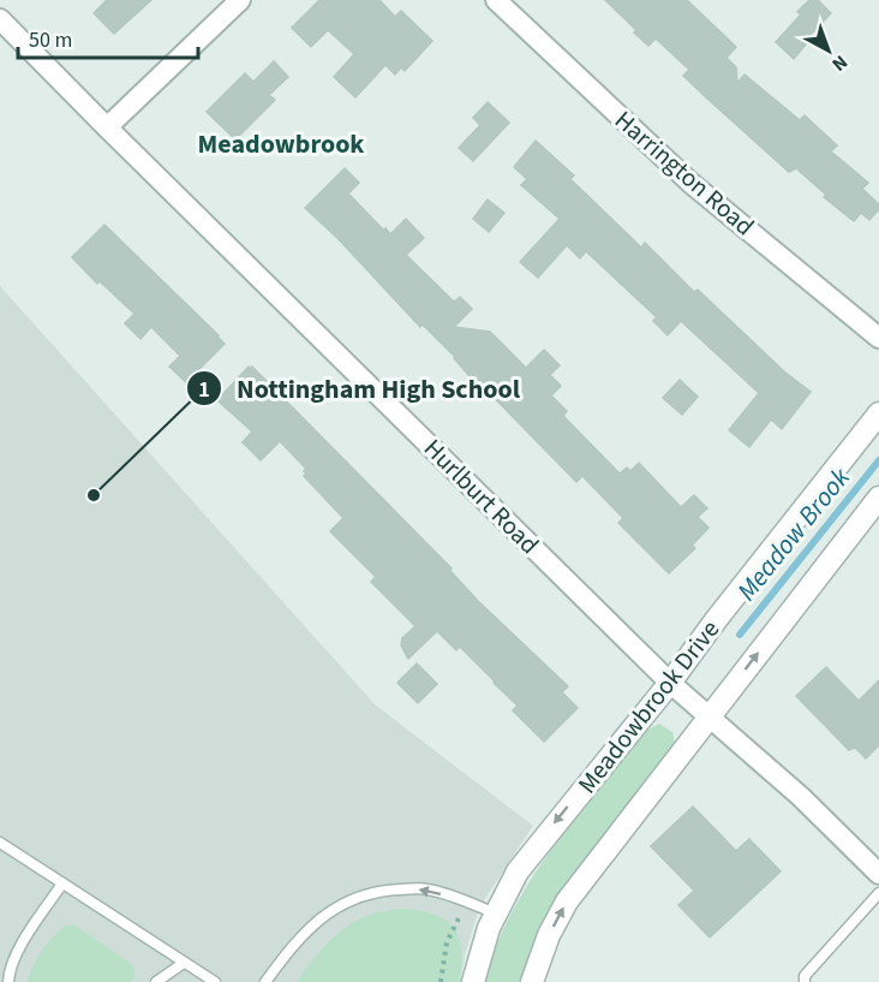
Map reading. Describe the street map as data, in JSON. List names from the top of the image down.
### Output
{
  "streets": {
    "street": ["Harrington Road", "Hurlburt Road", "Meadowbrook Drive"]
  },
  "crossings": [
    ["Hurlburt Road", "Meadowbrook Drive"]
  ],
  "districts": ["Meadowbrook"],
  "water": ["Meadow Brook"],
  "places": ["Nottingham High School"],
  "scale_bar": "50 m",
  "north": "bottom right"
}
